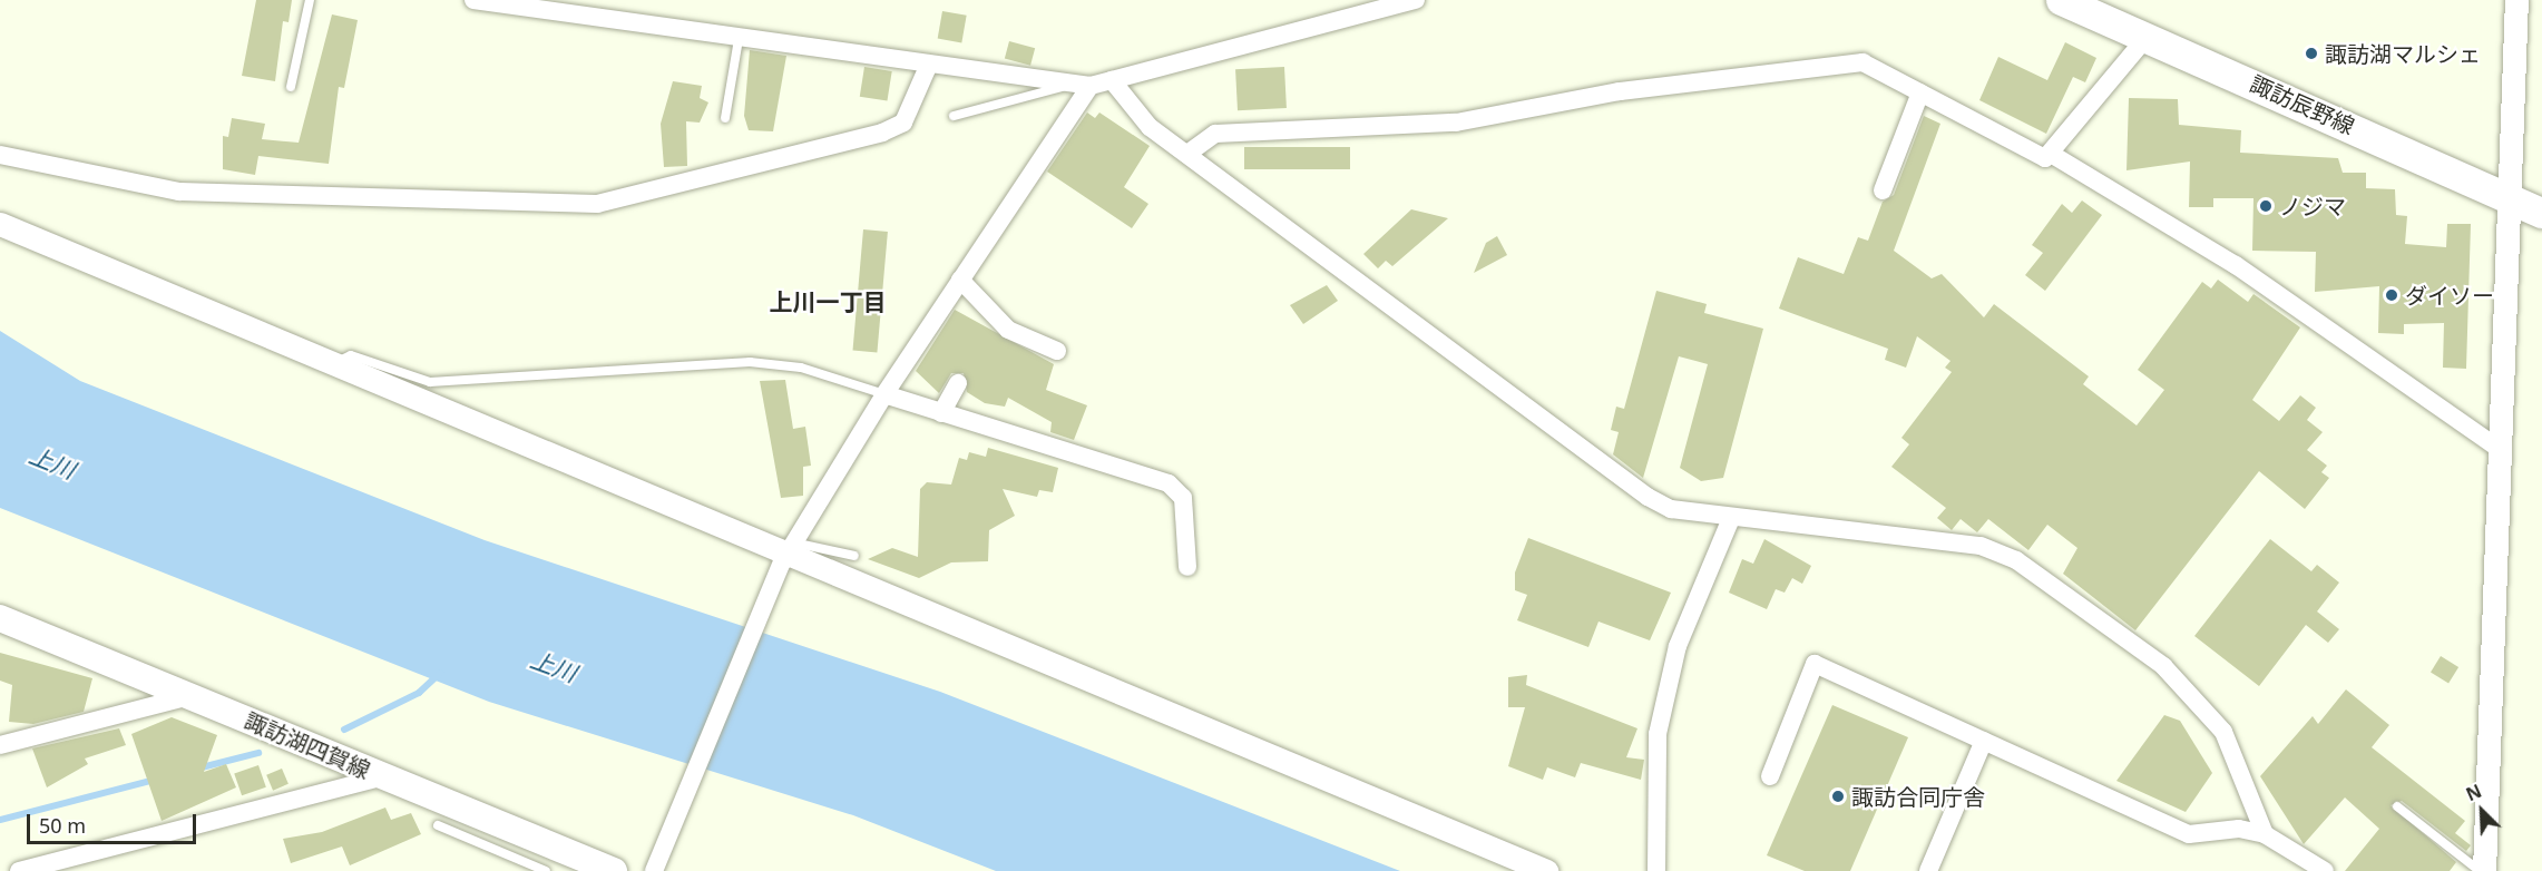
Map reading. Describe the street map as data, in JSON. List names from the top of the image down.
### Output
{
  "streets": {
    "main road": ["諏訪辰野線", "諏訪湖四賀線"]
  },
  "districts": ["上川一丁目"],
  "water": ["上川"],
  "places": [
    "諏訪湖マルシェ",
    "ノジマ",
    "ダイソー",
    "諏訪合同庁舎"
  ],
  "scale_bar": "50 m",
  "north": "top left"
}
